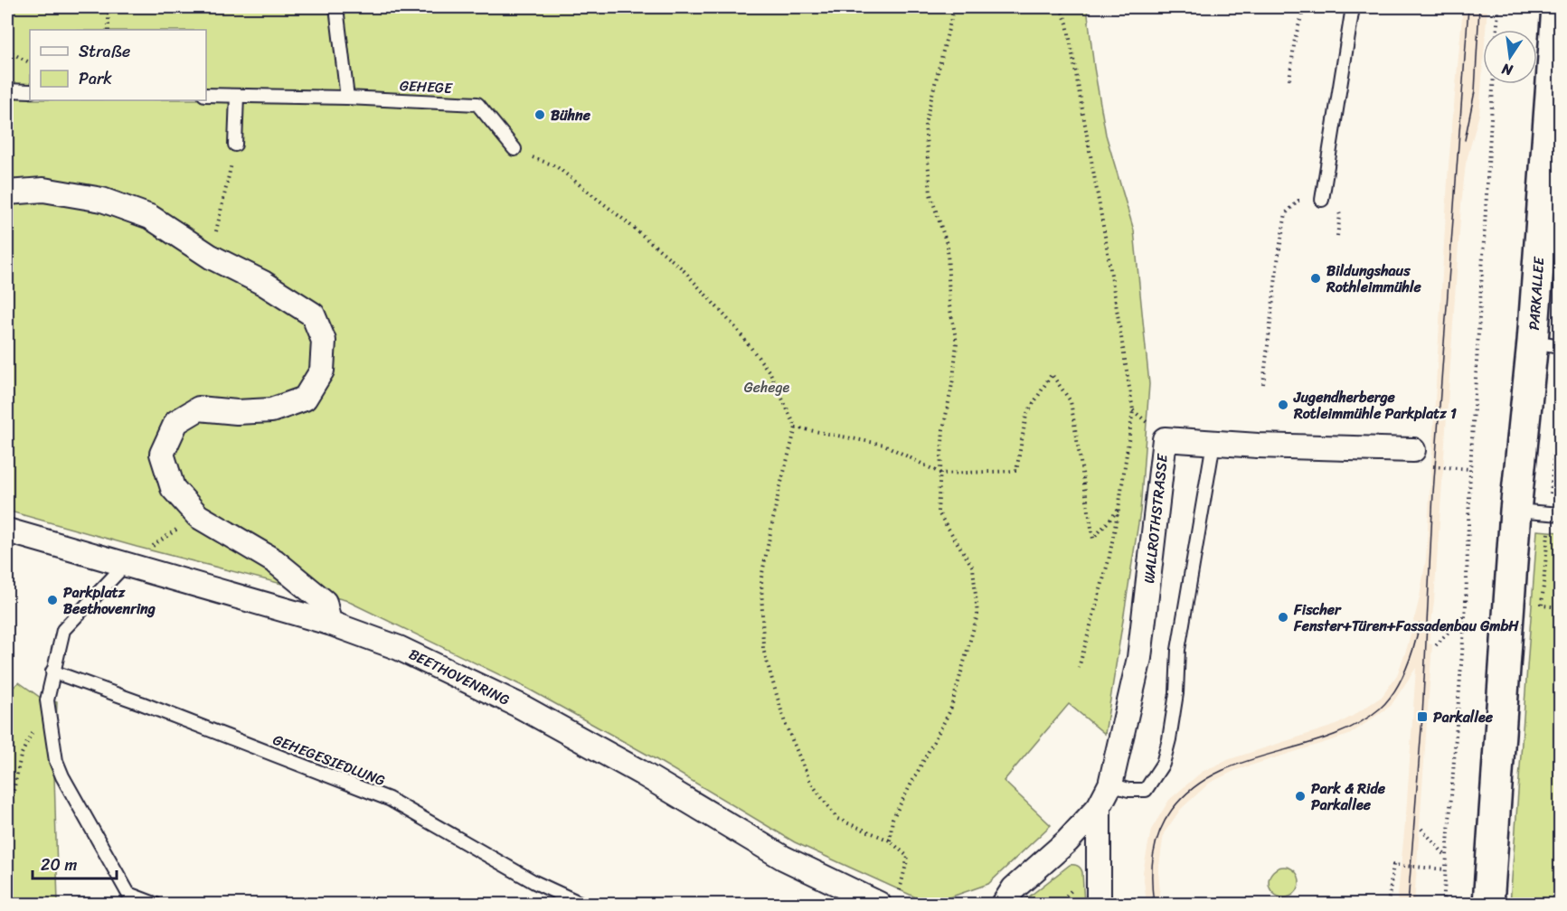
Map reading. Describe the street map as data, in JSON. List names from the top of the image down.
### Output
{
  "streets": {
    "main road": ["PARKALLEE"],
    "street": ["WALLROTHSTRASSE", "BEETHOVENRING"],
    "lane": ["GEHEGE", "GEHEGESIEDLUNG"]
  },
  "parks": ["Gehege"],
  "places": {
    "other": [
      "Bühne",
      "Bildungshaus Rothleimmühle",
      "Jugendherberge Rotleimmühle Parkplatz 1",
      "Parkplatz Beethovenring",
      "Fischer Fenster+Türen+Fassadenbau GmbH",
      "Park & Ride Parkallee"
    ],
    "transit": ["Parkallee"]
  },
  "legend": ["Straße", "Park"],
  "scale_bar": "20 m",
  "north": "bottom"
}
